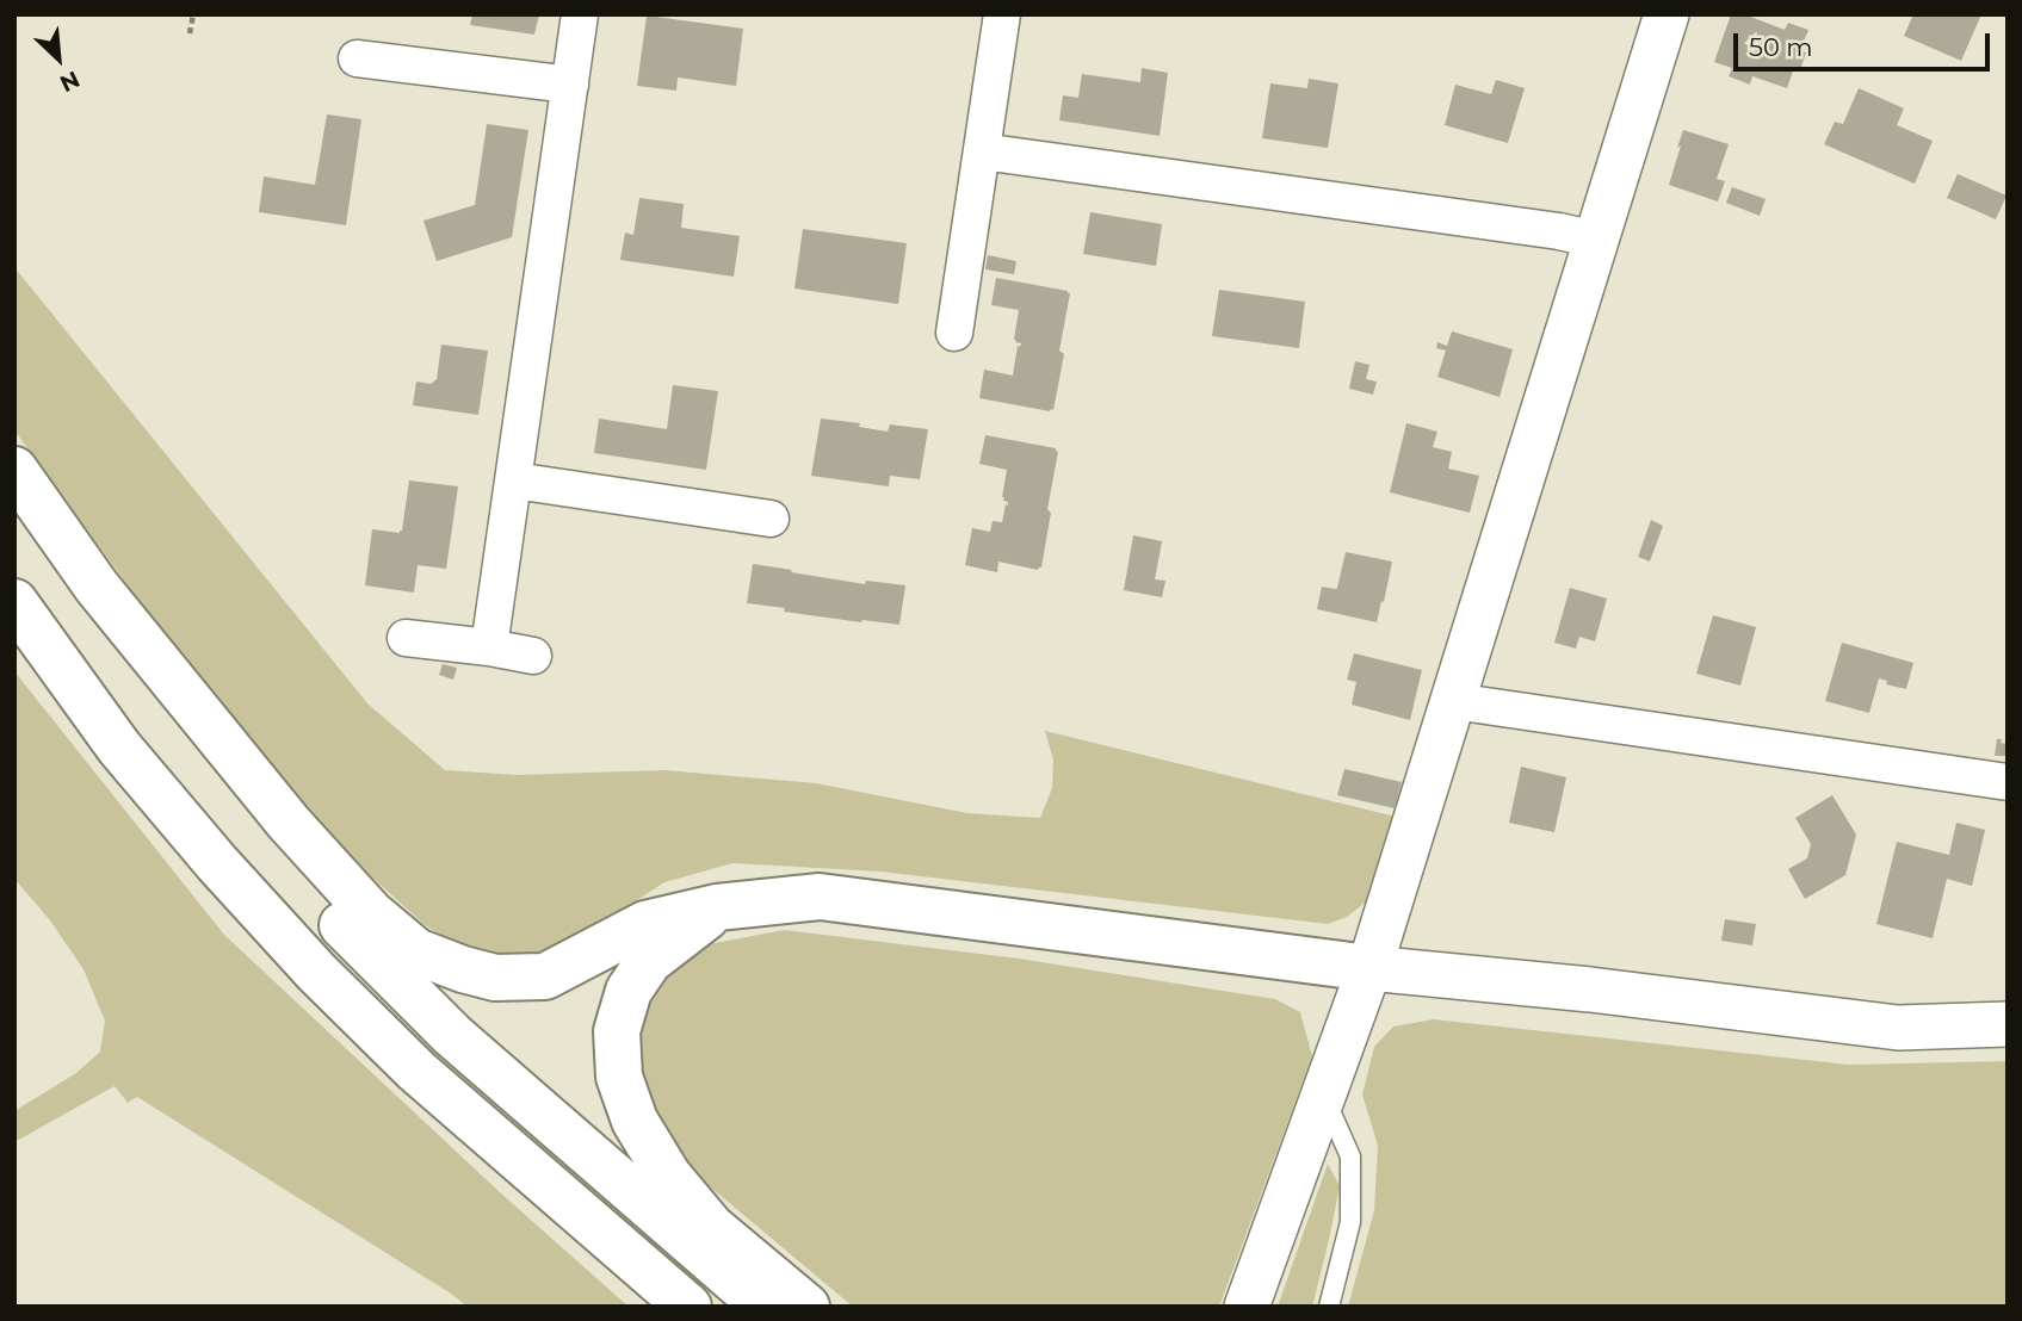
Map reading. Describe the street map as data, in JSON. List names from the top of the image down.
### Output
{
  "scale_bar": "50 m",
  "north": "bottom right"
}
